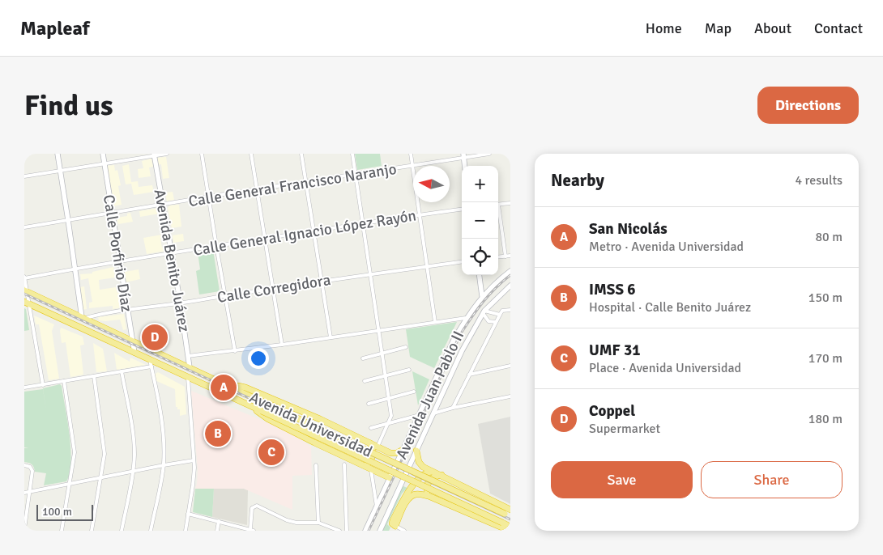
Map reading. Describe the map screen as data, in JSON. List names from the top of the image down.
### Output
{
  "streets": {
    "highway": ["Avenida Universidad"],
    "street": [
      "Calle General Francisco Naranjo",
      "Calle General Ignacio López Rayón",
      "Calle Porfirio Díaz",
      "Avenida Benito Juárez",
      "Calle Corregidora",
      "Avenida Juan Pablo II"
    ]
  },
  "crossings": [
    ["Calle General Francisco Naranjo", "Calle Porfirio Díaz"],
    ["Calle General Francisco Naranjo", "Avenida Benito Juárez"],
    ["Calle General Ignacio López Rayón", "Calle Porfirio Díaz"],
    ["Calle General Ignacio López Rayón", "Avenida Benito Juárez"],
    ["Calle Porfirio Díaz", "Calle Corregidora"],
    ["Calle Porfirio Díaz", "Avenida Universidad"],
    ["Avenida Benito Juárez", "Calle Corregidora"],
    ["Avenida Benito Juárez", "Avenida Universidad"],
    ["Calle Corregidora", "Avenida Universidad"]
  ],
  "scale_bar": "100 m",
  "north": "left",
  "page": {
    "header": "Mapleaf",
    "nav": [
      "Home",
      "Map",
      "About",
      "Contact"
    ],
    "buttons": [
      "Directions",
      ["Save", "Share"]
    ],
    "title": "Find us",
    "heading": ["Nearby", "4 results"],
    "map_buttons": ["+", "−"],
    "list": [
      {
        "mark": "A",
        "name": "San Nicolás",
        "note": "Metro · Avenida Universidad",
        "value": "80 m"
      },
      {
        "mark": "B",
        "name": "IMSS 6",
        "note": "Hospital · Calle Benito Juárez",
        "value": "150 m"
      },
      {
        "mark": "C",
        "name": "UMF 31",
        "note": "Place · Avenida Universidad",
        "value": "170 m"
      },
      {
        "mark": "D",
        "name": "Coppel",
        "note": "Supermarket",
        "value": "180 m"
      }
    ],
    "pins": [
      "D",
      "A",
      "B",
      "C"
    ],
    "scale": "100 m"
  }
}
